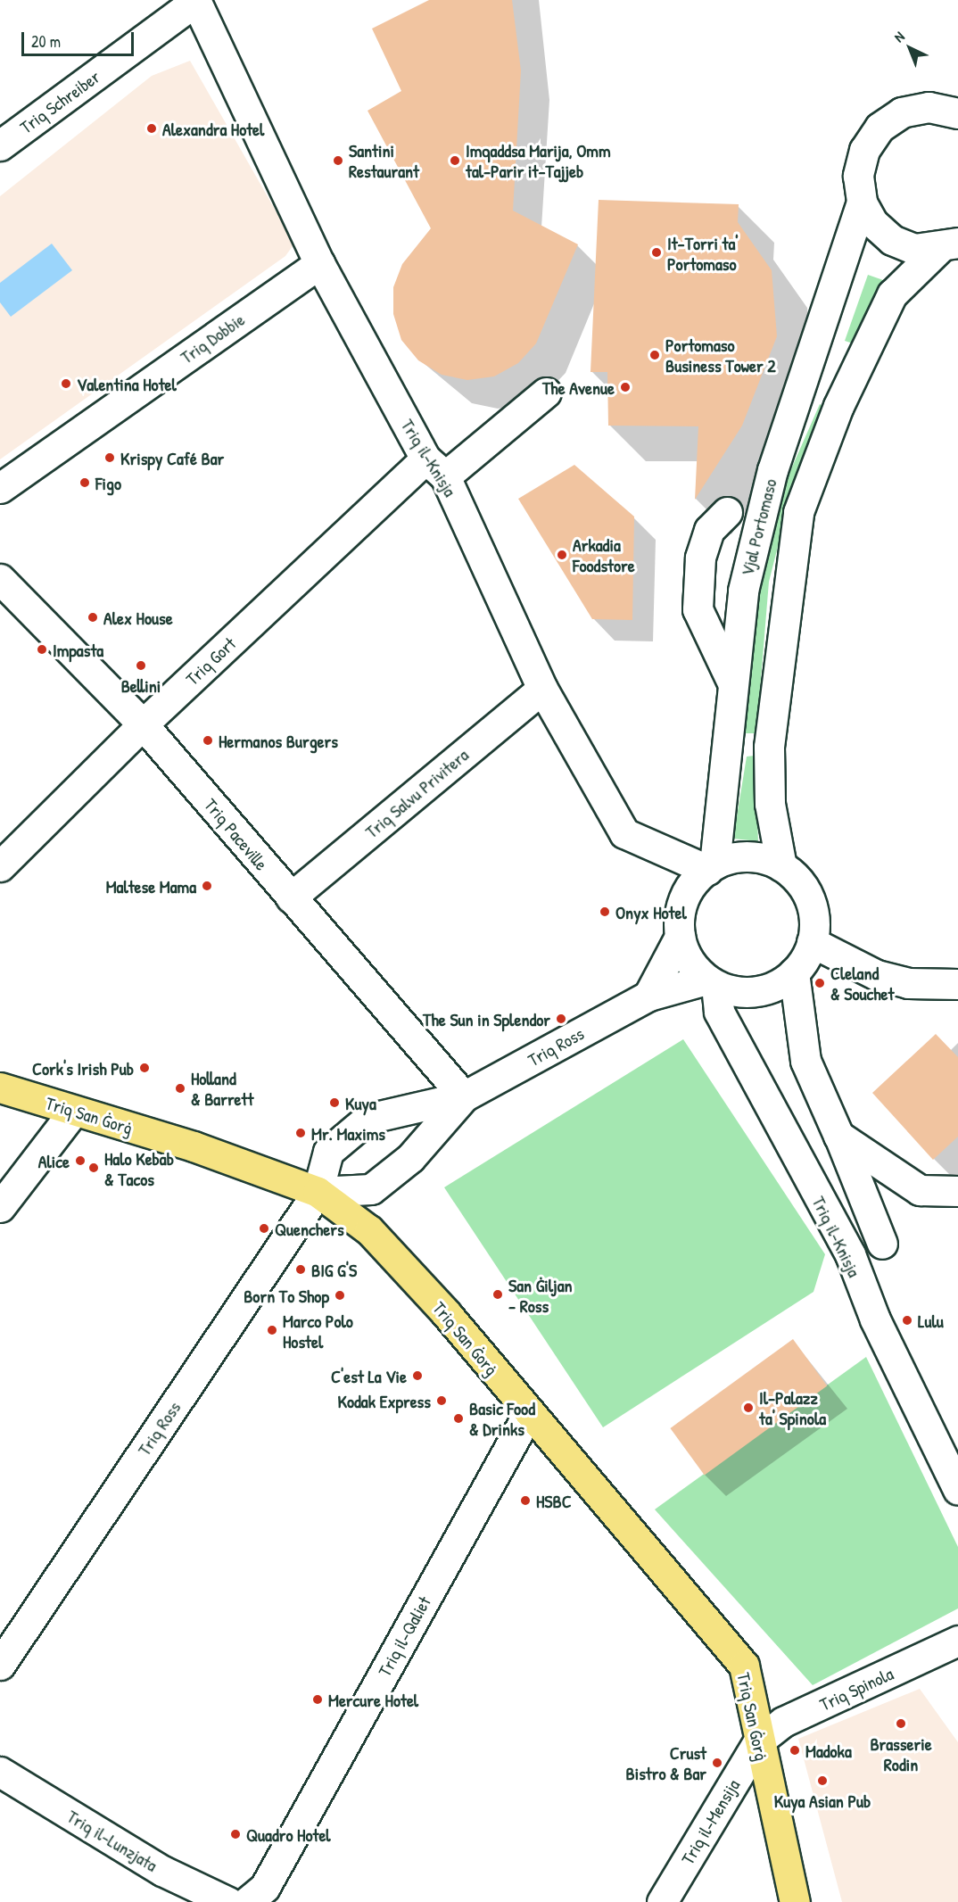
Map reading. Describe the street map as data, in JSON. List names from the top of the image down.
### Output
{
  "streets": {
    "main road": ["Triq San Ġorġ"],
    "street": [
      "Triq Schreiber",
      "Triq Dobbie",
      "Triq il-Knisja",
      "Vjal Portomaso",
      "Triq Gort",
      "Triq Salvu Privitera",
      "Triq Paceville",
      "Triq Ross",
      "Triq il-Qaliet",
      "Triq Spinola",
      "Triq il-Mensija",
      "Triq il-Lunzjata"
    ]
  },
  "crossings": [
    ["Triq Schreiber", "Triq il-Knisja"],
    ["Triq Dobbie", "Triq il-Knisja"],
    ["Triq il-Knisja", "Vjal Portomaso"],
    ["Triq il-Knisja", "Triq Gort"],
    ["Triq il-Knisja", "Triq Salvu Privitera"],
    ["Triq il-Knisja", "Triq Ross"],
    ["Vjal Portomaso", "Triq Ross"],
    ["Triq Gort", "Triq Paceville"],
    ["Triq Salvu Privitera", "Triq Paceville"],
    ["Triq Paceville", "Triq Ross"],
    ["Triq Ross", "Triq San Ġorġ"],
    ["Triq San Ġorġ", "Triq il-Qaliet"],
    ["Triq San Ġorġ", "Triq Spinola"],
    ["Triq San Ġorġ", "Triq il-Mensija"],
    ["Triq Spinola", "Triq il-Mensija"]
  ],
  "places": [
    "Alexandra Hotel",
    "Santini Restaurant",
    "Imqaddsa Marija, Omm tal-Parir it-Tajjeb",
    "It-Torri ta' Portomaso",
    "Portomaso Business Tower 2",
    "Valentina Hotel",
    "The Avenue",
    "Krispy Café Bar",
    "Figo",
    "Arkadia Foodstore",
    "Alex House",
    "Impasta",
    "Bellini",
    "Hermanos Burgers",
    "Maltese Mama",
    "Onyx Hotel",
    "Cleland & Souchet",
    "The Sun in Splendor",
    "Cork's Irish Pub",
    "Holland & Barrett",
    "Kuya",
    "Mr. Maxims",
    "Alice",
    "Halo Kebab & Tacos",
    "Quenchers",
    "BIG G'S",
    "San Ġiljan - Ross",
    "Born To Shop",
    "Lulu",
    "Marco Polo Hostel",
    "C'est La Vie",
    "Kodak Express",
    "Il-Palazz ta' Spinola",
    "Basic Food & Drinks",
    "HSBC",
    "Mercure Hotel",
    "Brasserie Rodin",
    "Madoka",
    "Crust Bistro & Bar",
    "Kuya Asian Pub",
    "Quadro Hotel"
  ],
  "scale_bar": "20 m",
  "north": "top left"
}
